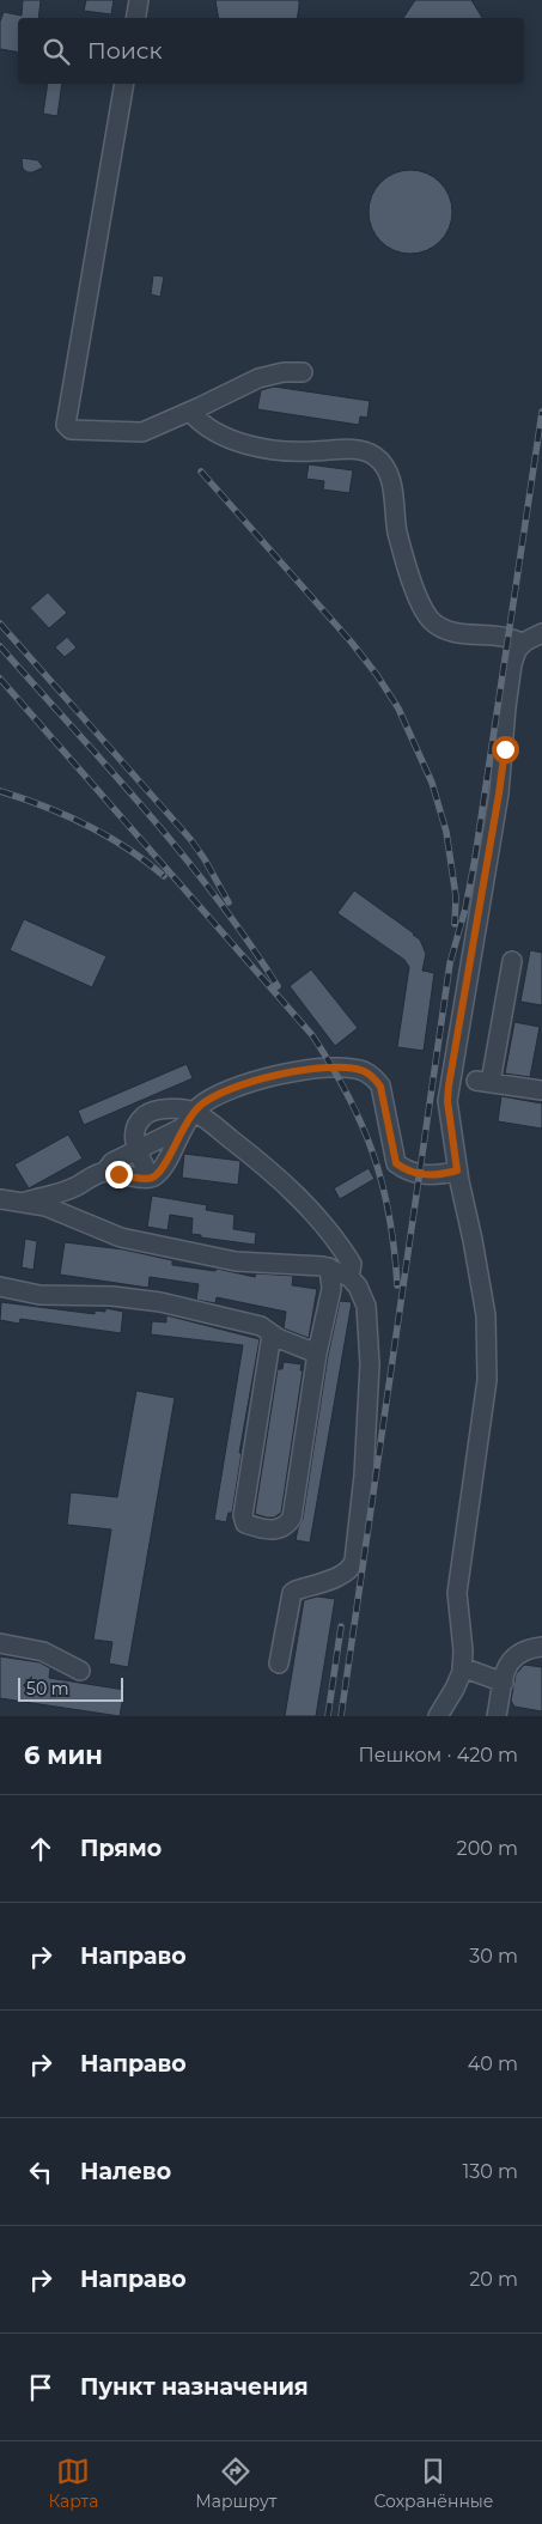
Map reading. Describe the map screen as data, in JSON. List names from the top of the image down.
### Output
{
  "scale_bar": "50 m",
  "page": {
    "search": "Поиск",
    "scale": "50 m",
    "heading": ["6 мин", "Пешком · 420 m"],
    "list": [
      ["Прямо", "200 m"],
      ["Направо", "30 m"],
      ["Направо", "40 m"],
      ["Налево", "130 m"],
      ["Направо", "20 m"],
      "Пункт назначения"
    ],
    "nav": ["Карта", "Маршрут", "Сохранённые"]
  }
}
